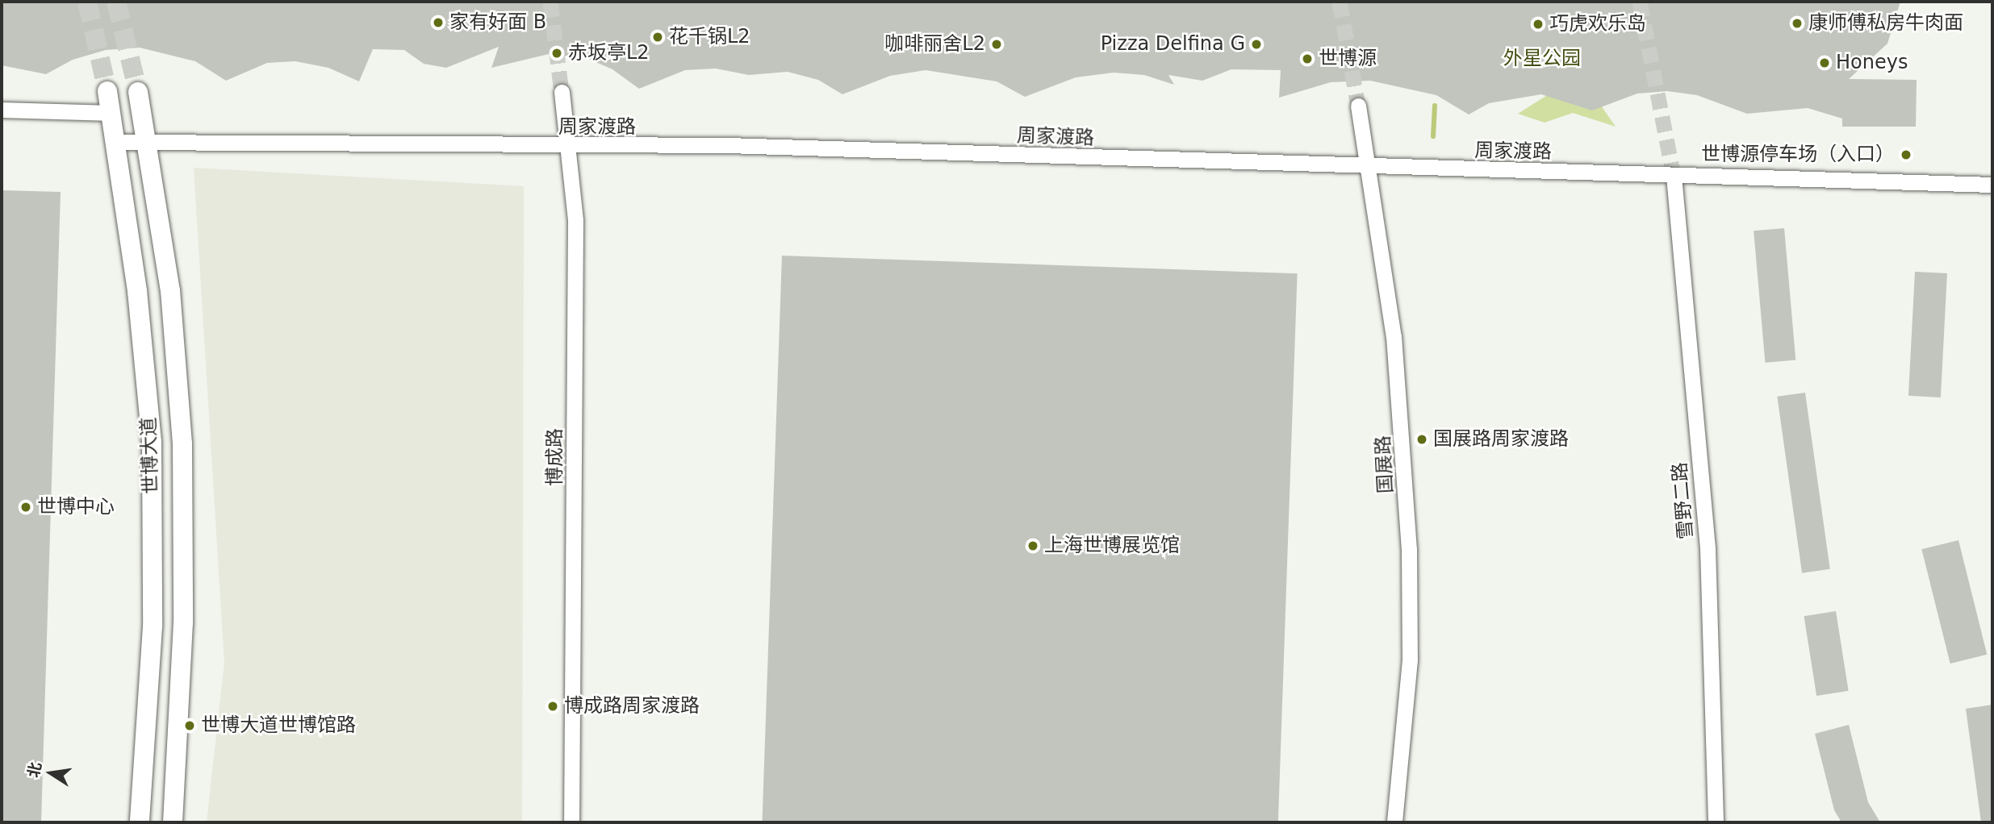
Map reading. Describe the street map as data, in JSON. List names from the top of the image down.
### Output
{
  "streets": {
    "main road": ["世博大道"],
    "street": [
      "周家渡路",
      "博成路",
      "国展路",
      "雪野二路"
    ]
  },
  "crossings": [
    ["周家渡路", "世博大道"],
    ["周家渡路", "博成路"],
    ["周家渡路", "国展路"],
    ["周家渡路", "雪野二路"]
  ],
  "parks": ["外星公园"],
  "places": [
    "家有好面 B",
    "康师傅私房牛肉面",
    "巧虎欢乐岛",
    "花千锅L2",
    "咖啡丽舍L2",
    "Pizza Delfina G",
    "赤坂亭L2",
    "世博源",
    "Honeys",
    "世博源停车场（入口）",
    "国展路周家渡路",
    "世博中心",
    "上海世博展览馆",
    "博成路周家渡路",
    "世博大道世博馆路"
  ],
  "north": "left"
}
